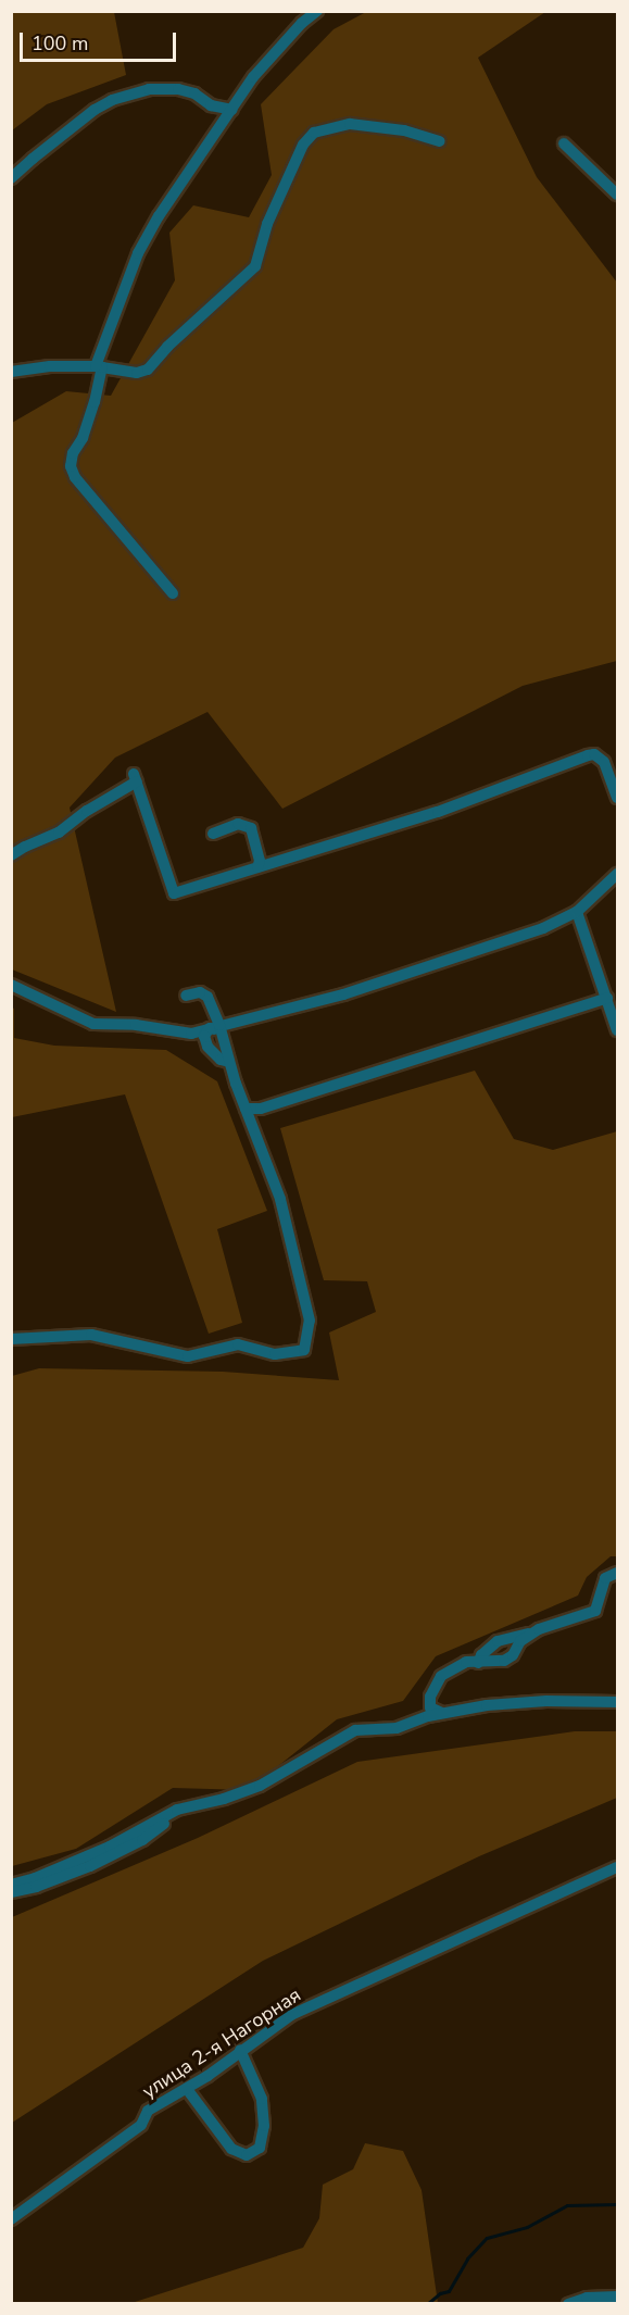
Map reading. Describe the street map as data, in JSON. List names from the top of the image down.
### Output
{
  "streets": {
    "street": ["улица 2-я Нагорная"]
  },
  "scale_bar": "100 m"
}
